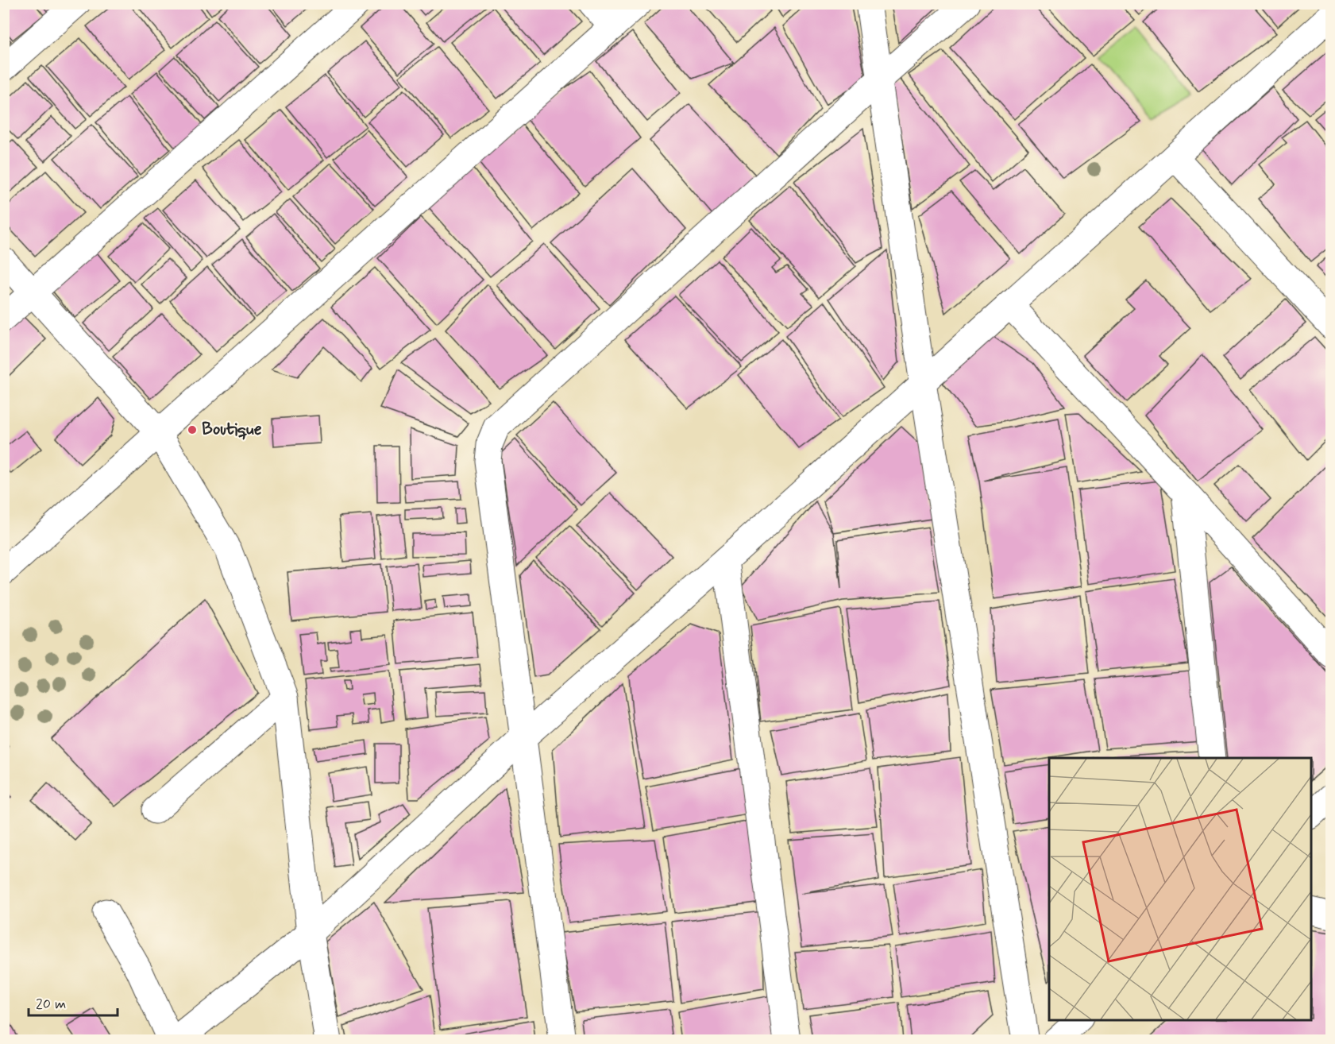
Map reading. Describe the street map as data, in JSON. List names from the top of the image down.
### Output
{
  "places": ["Boutique"],
  "scale_bar": "20 m"
}
